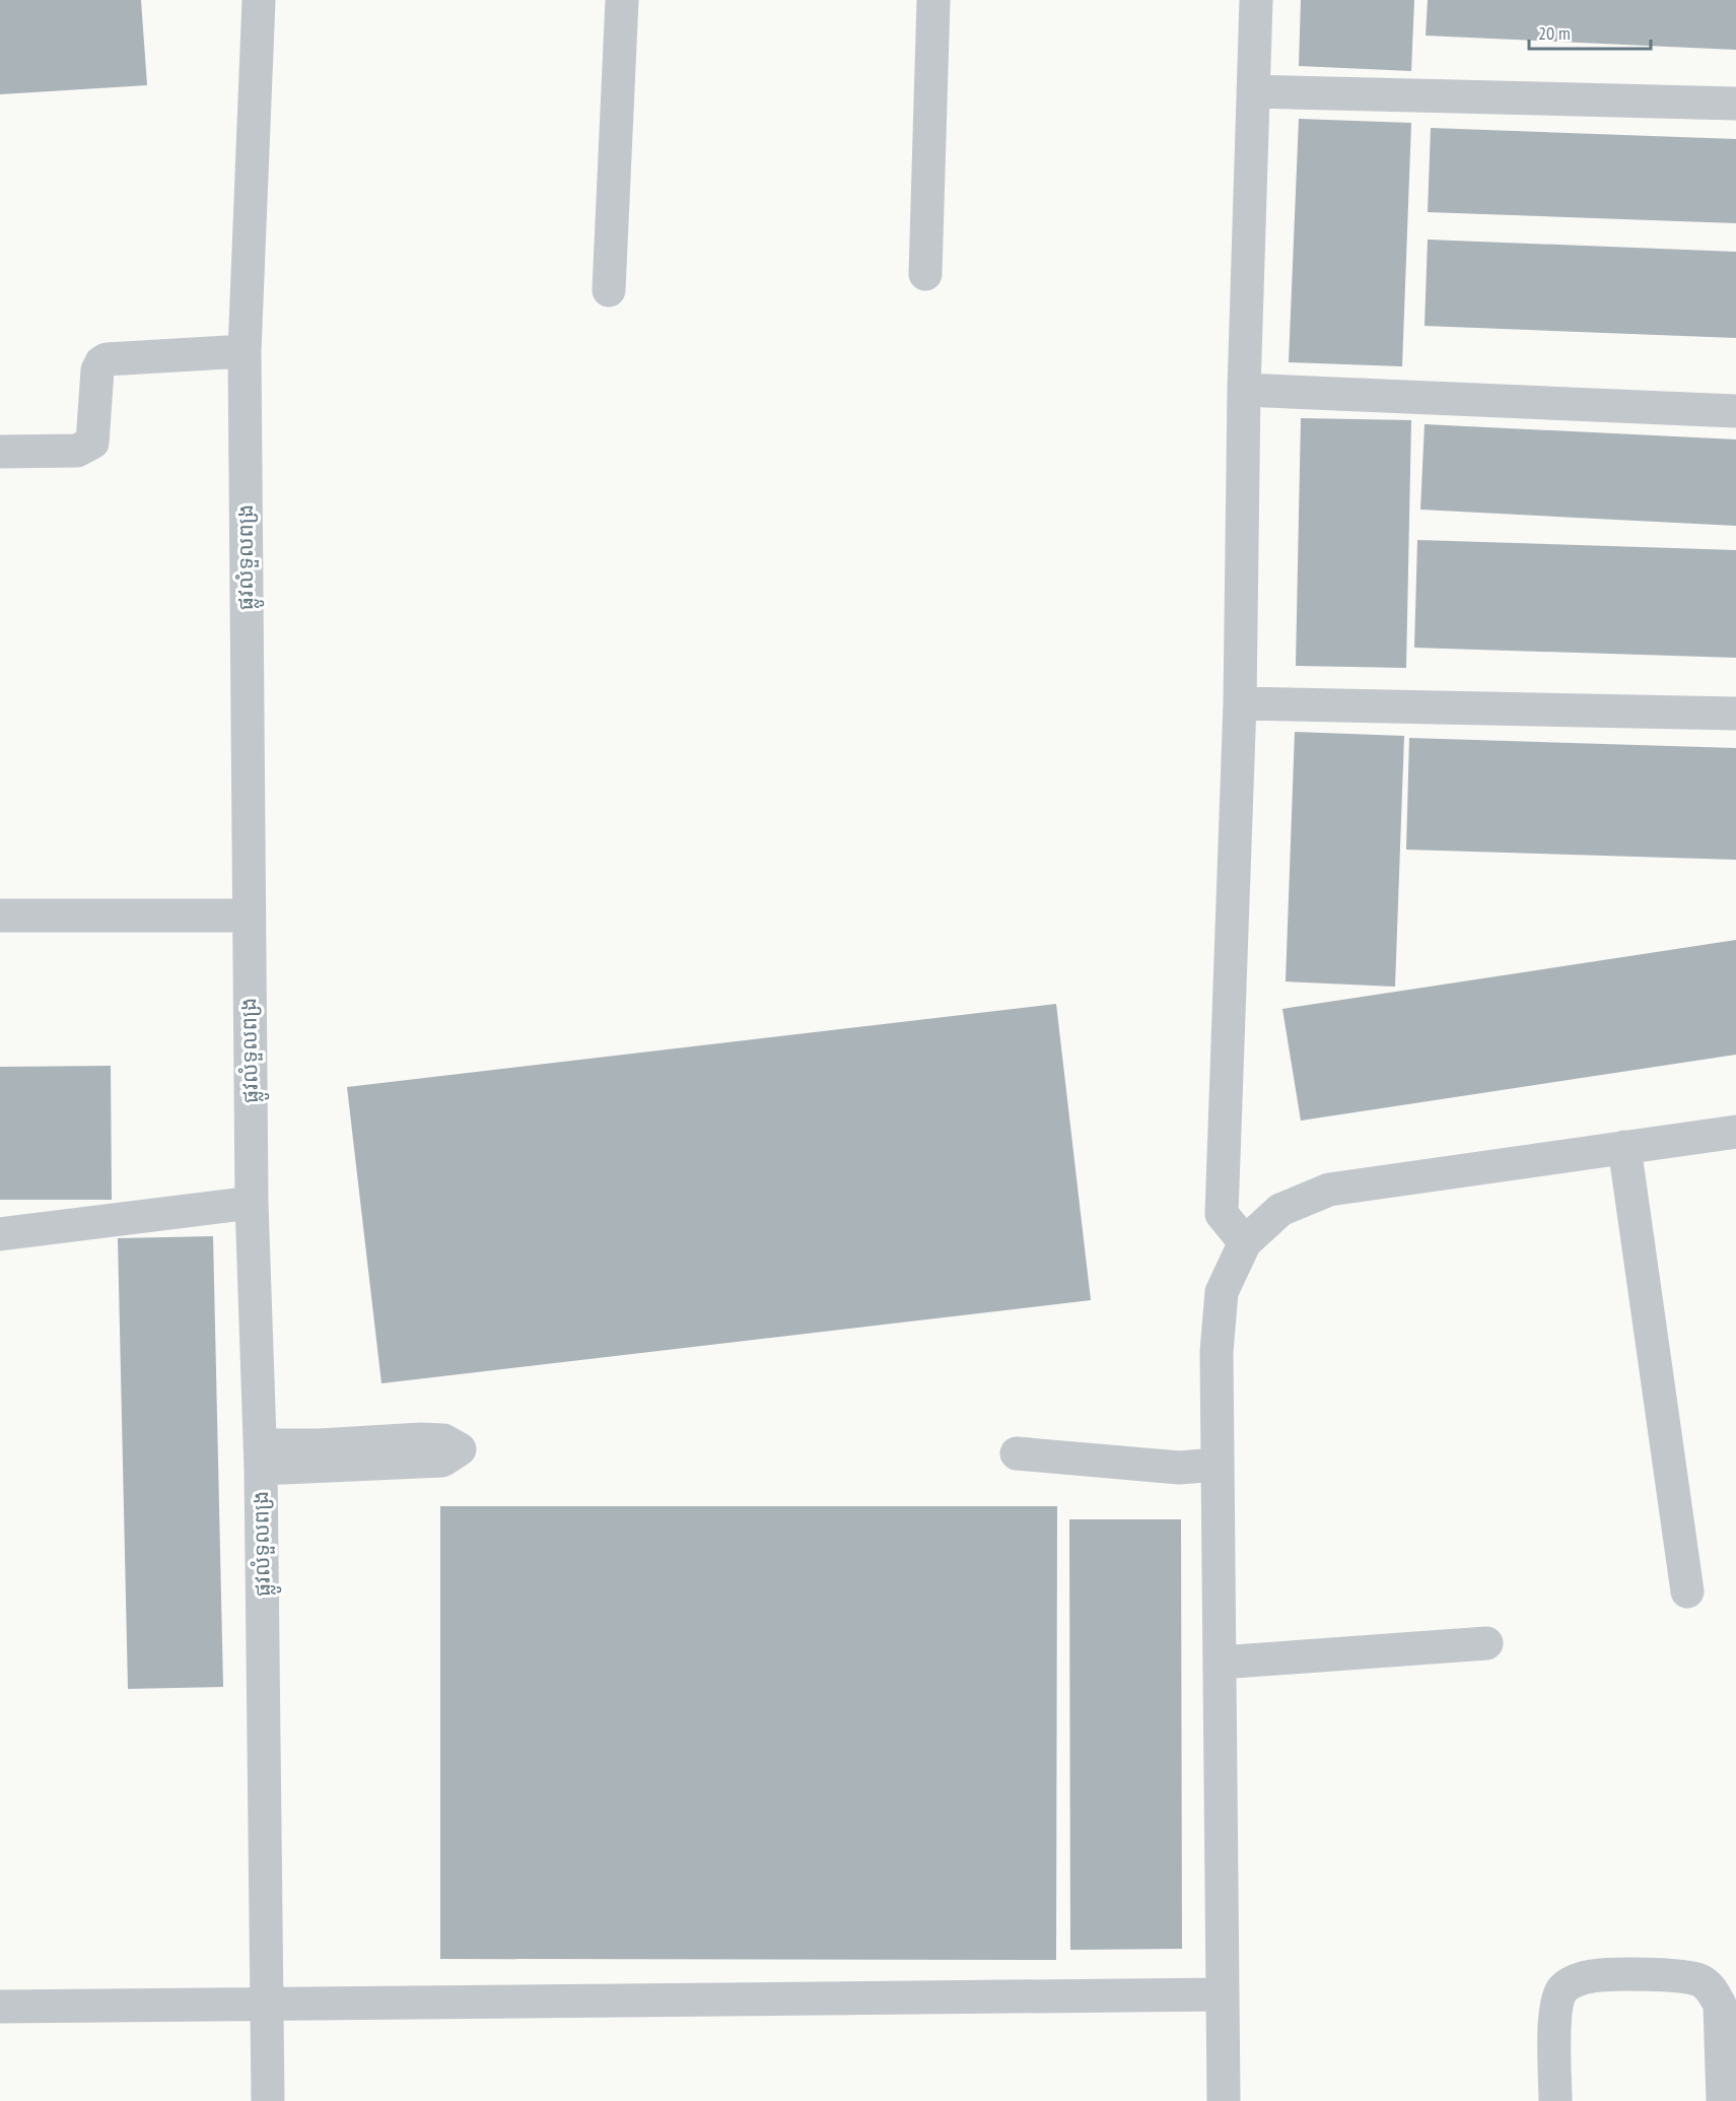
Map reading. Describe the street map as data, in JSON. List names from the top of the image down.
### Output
{
  "streets": {
    "street": ["ផ្លូវលំទួលពង្រ"]
  },
  "scale_bar": "20 m"
}
